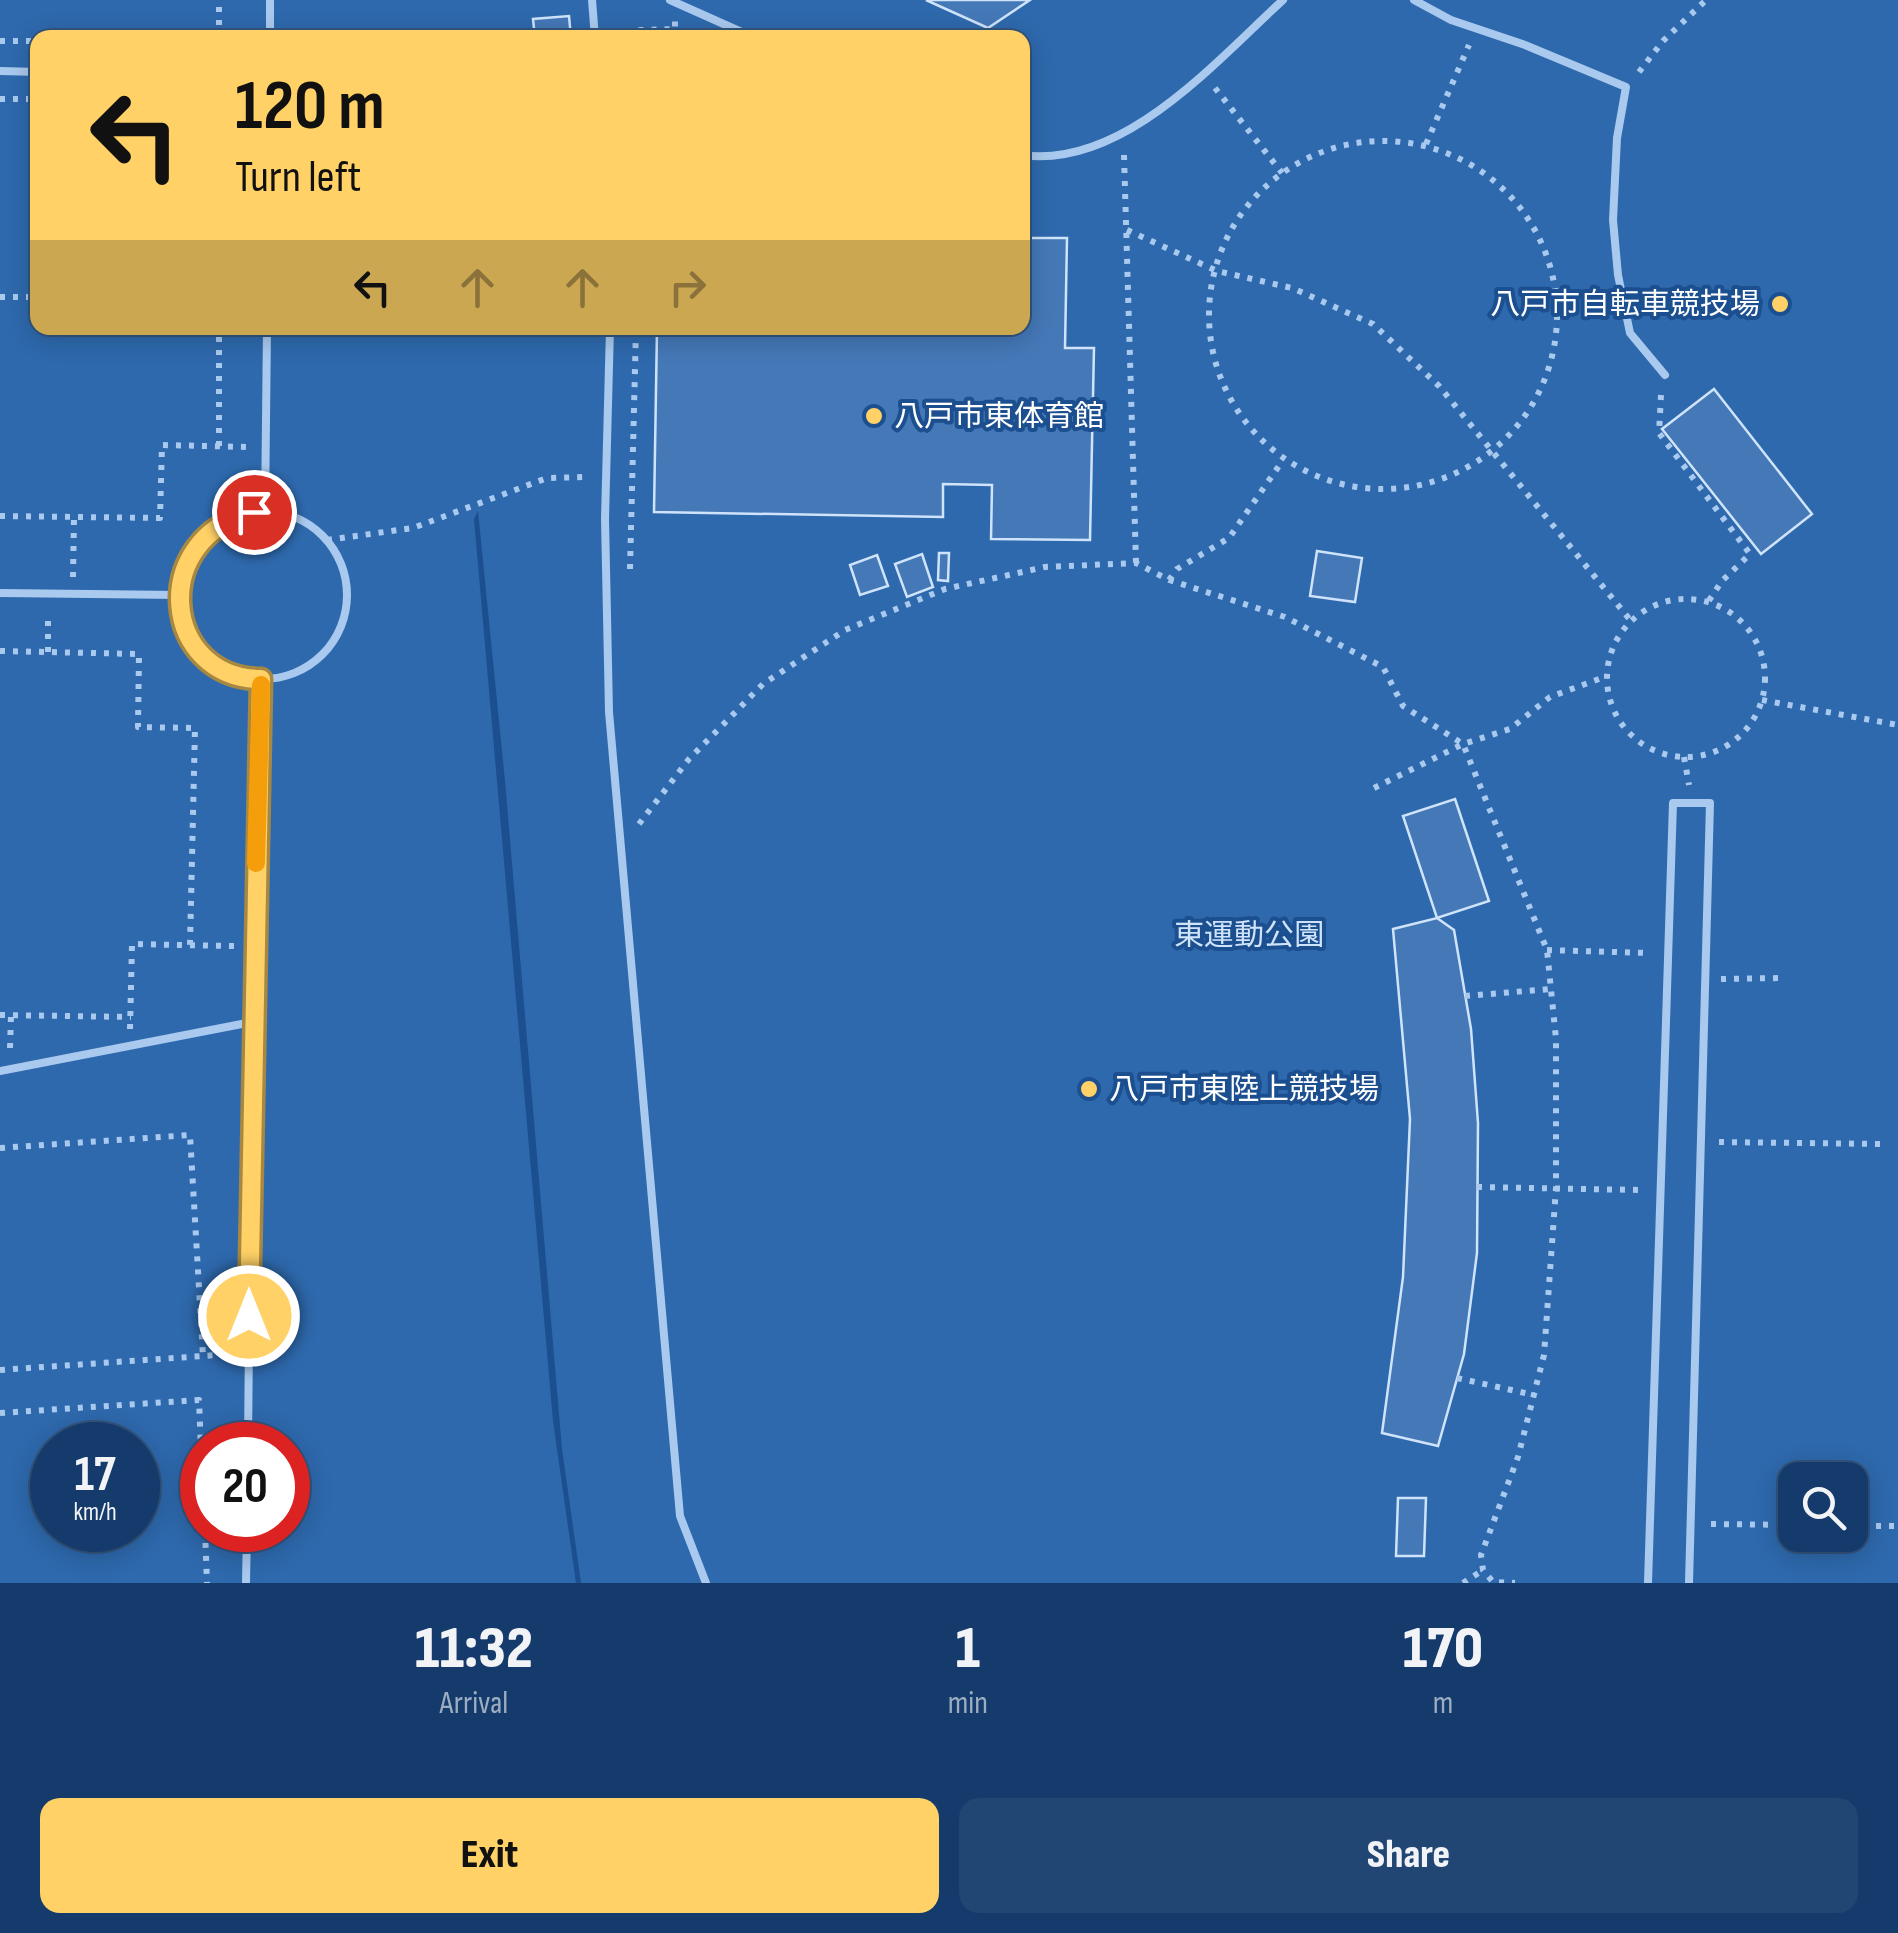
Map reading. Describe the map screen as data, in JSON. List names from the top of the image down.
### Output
{
  "parks": ["東運動公園"],
  "places": ["八戸市自転車競技場", "八戸市東体育館", "八戸市東陸上競技場"],
  "page": {
    "turn": ["120 m", "Turn left"],
    "speed": "17 km/h",
    "limit": "20",
    "eta": [
      "11:32",
      "Arrival",
      "1",
      "min",
      "170",
      "m"
    ],
    "buttons": ["Exit", "Share"]
  }
}
